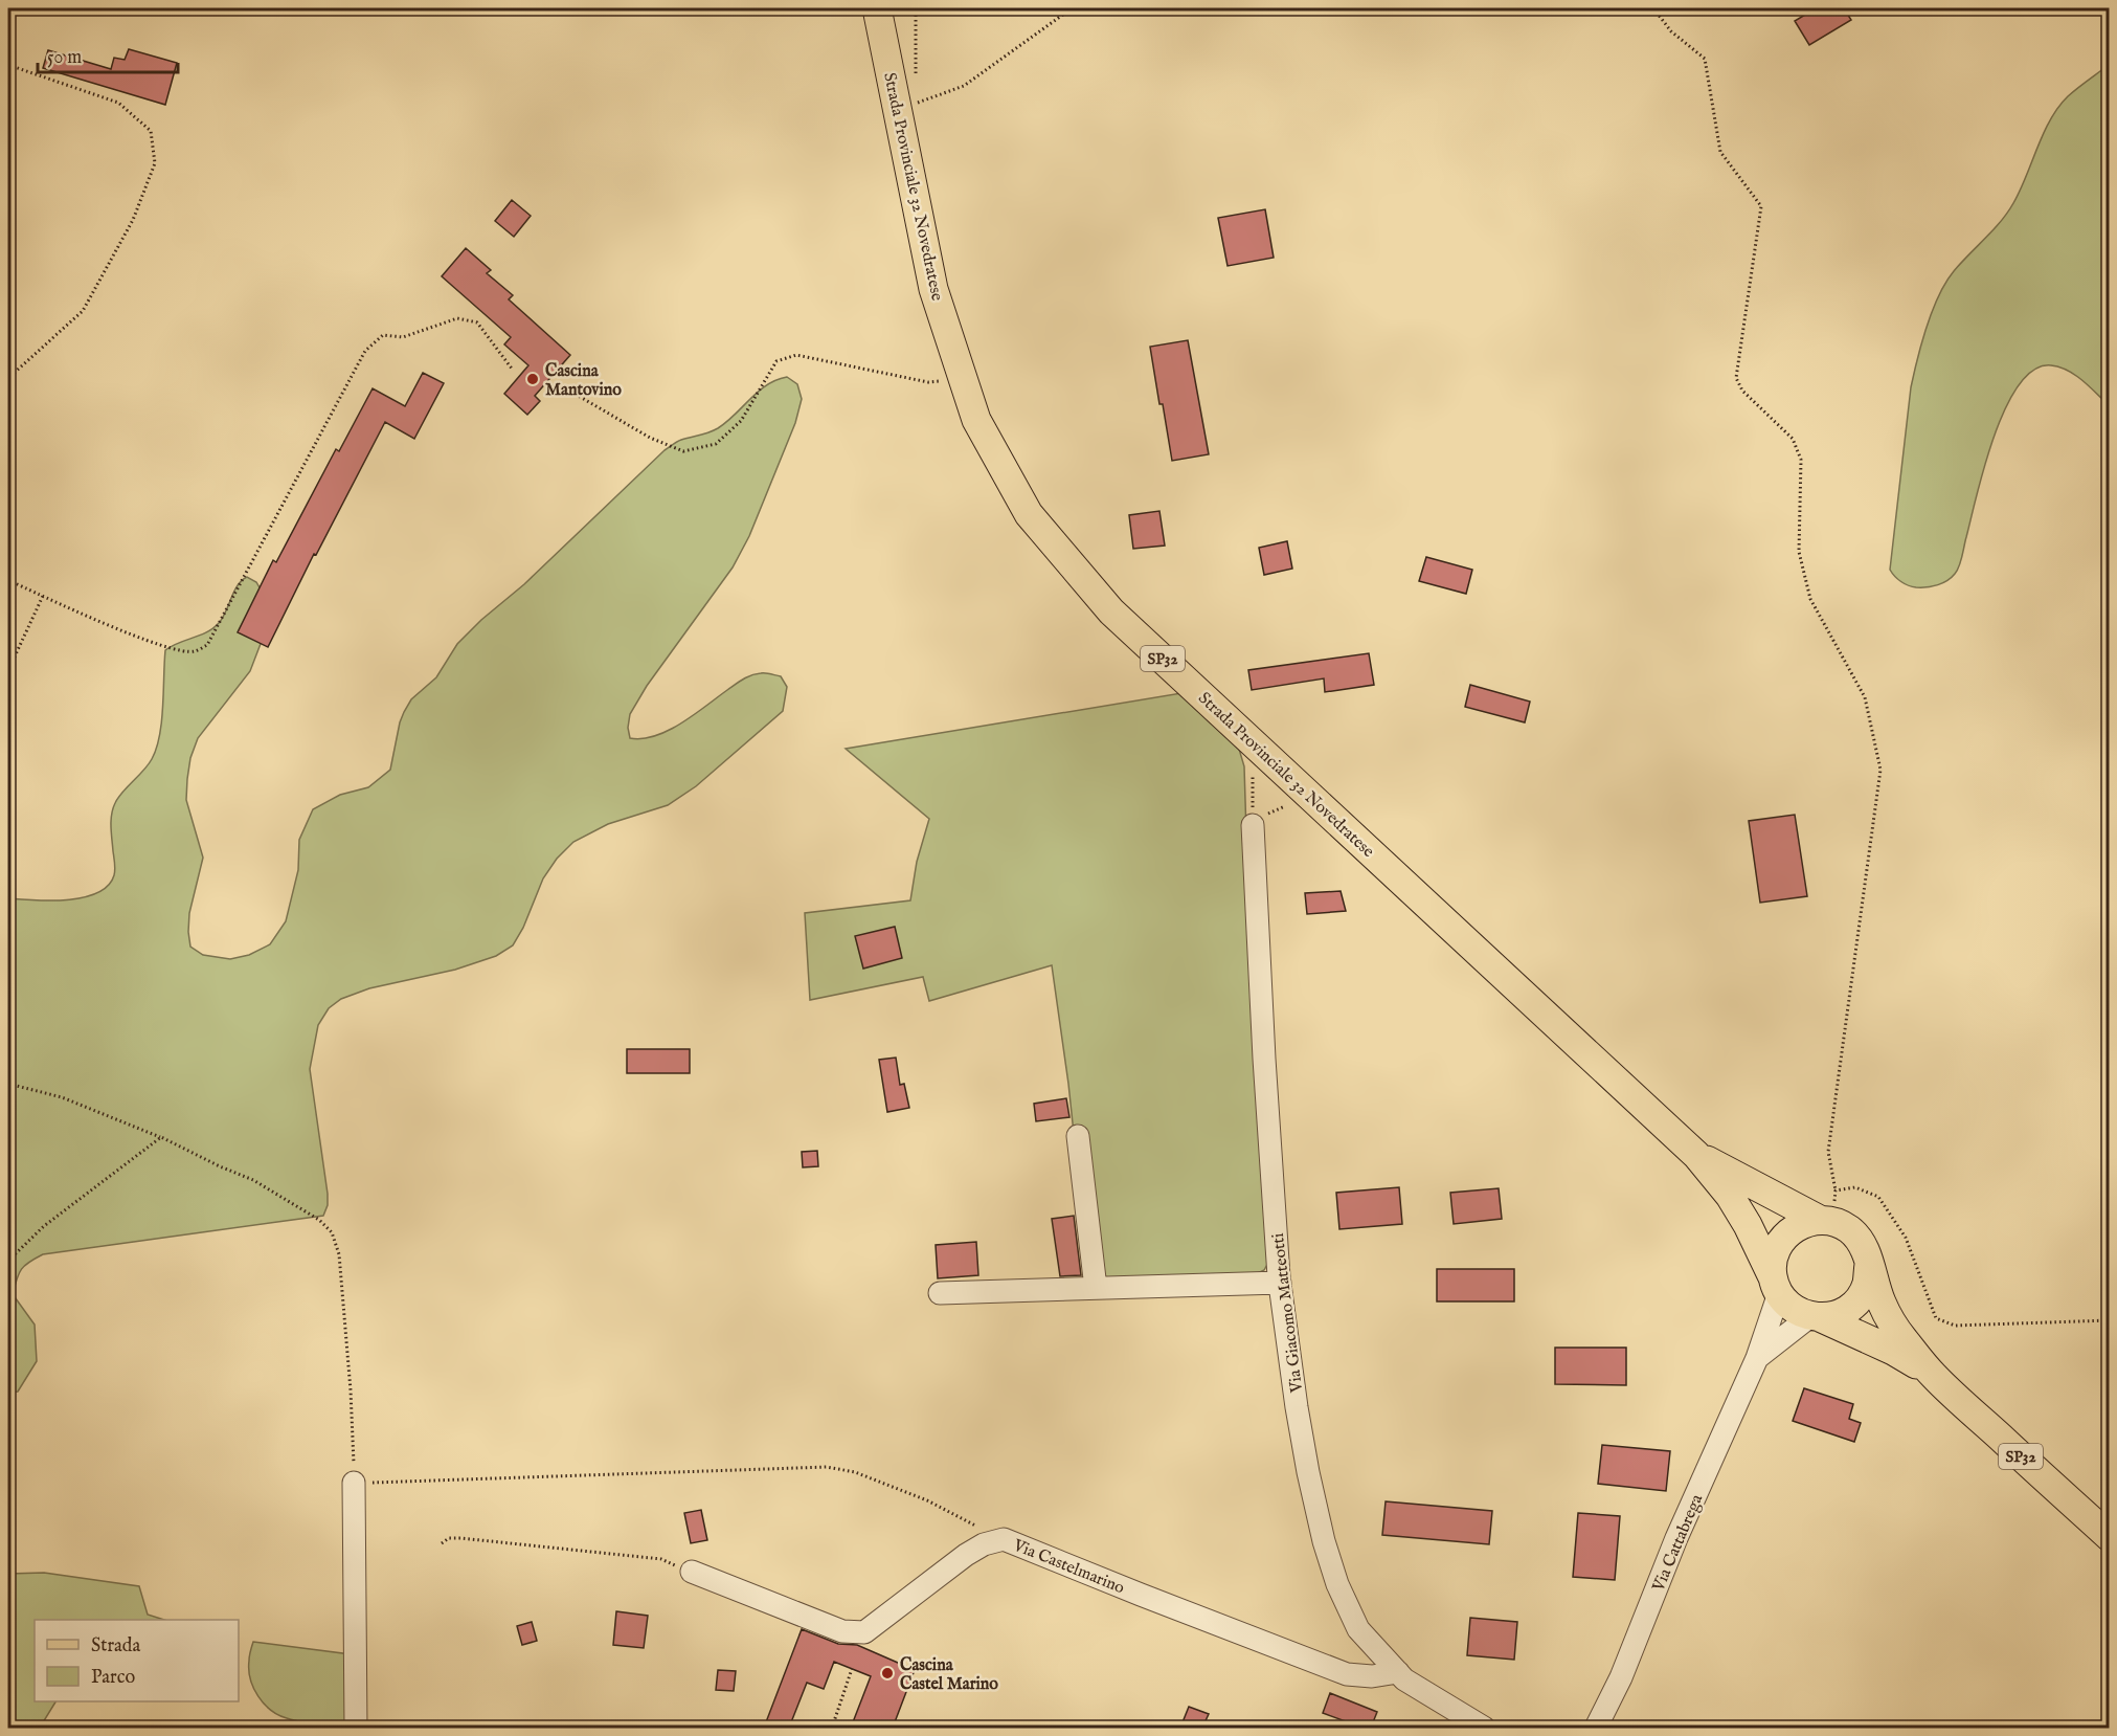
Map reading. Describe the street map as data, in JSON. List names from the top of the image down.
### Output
{
  "streets": {
    "main road": ["Strada Provinciale 32 Novedratese", "SP32"],
    "street": ["Via Giacomo Matteotti", "Via Cattabrega", "Via Castelmarino"]
  },
  "crossings": [
    ["Strada Provinciale 32 Novedratese", "SP32"],
    ["Strada Provinciale 32 Novedratese", "Via Cattabrega"],
    ["SP32", "Via Cattabrega"],
    ["Via Giacomo Matteotti", "Via Castelmarino"]
  ],
  "places": ["Cascina Mantovino", "Cascina Castel Marino"],
  "legend": ["Strada", "Parco"],
  "scale_bar": "50 m"
}
